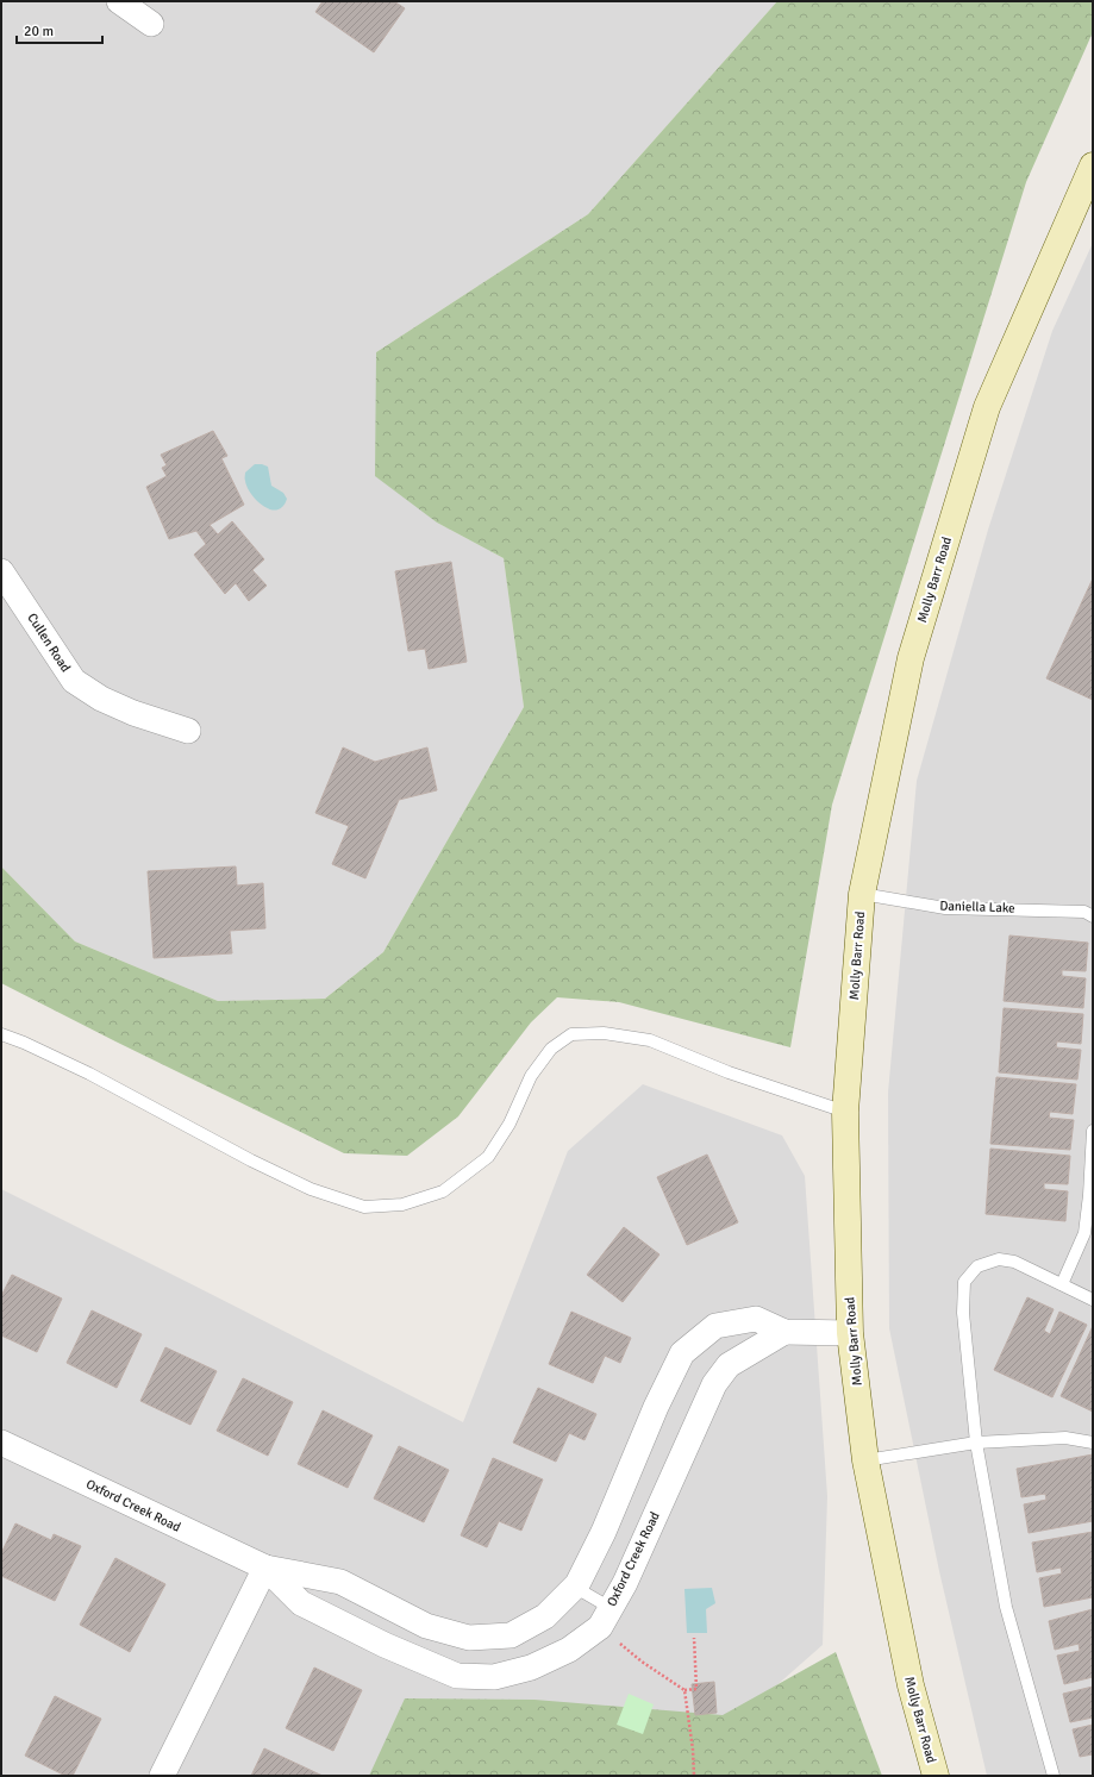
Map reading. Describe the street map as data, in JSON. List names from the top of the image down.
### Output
{
  "streets": {
    "main road": ["Molly Barr Road"],
    "street": ["Cullen Road", "Oxford Creek Road"],
    "lane": ["Daniella Lake"]
  },
  "crossings": [
    ["Molly Barr Road", "Daniella Lake"],
    ["Molly Barr Road", "Oxford Creek Road"]
  ],
  "scale_bar": "20 m"
}
